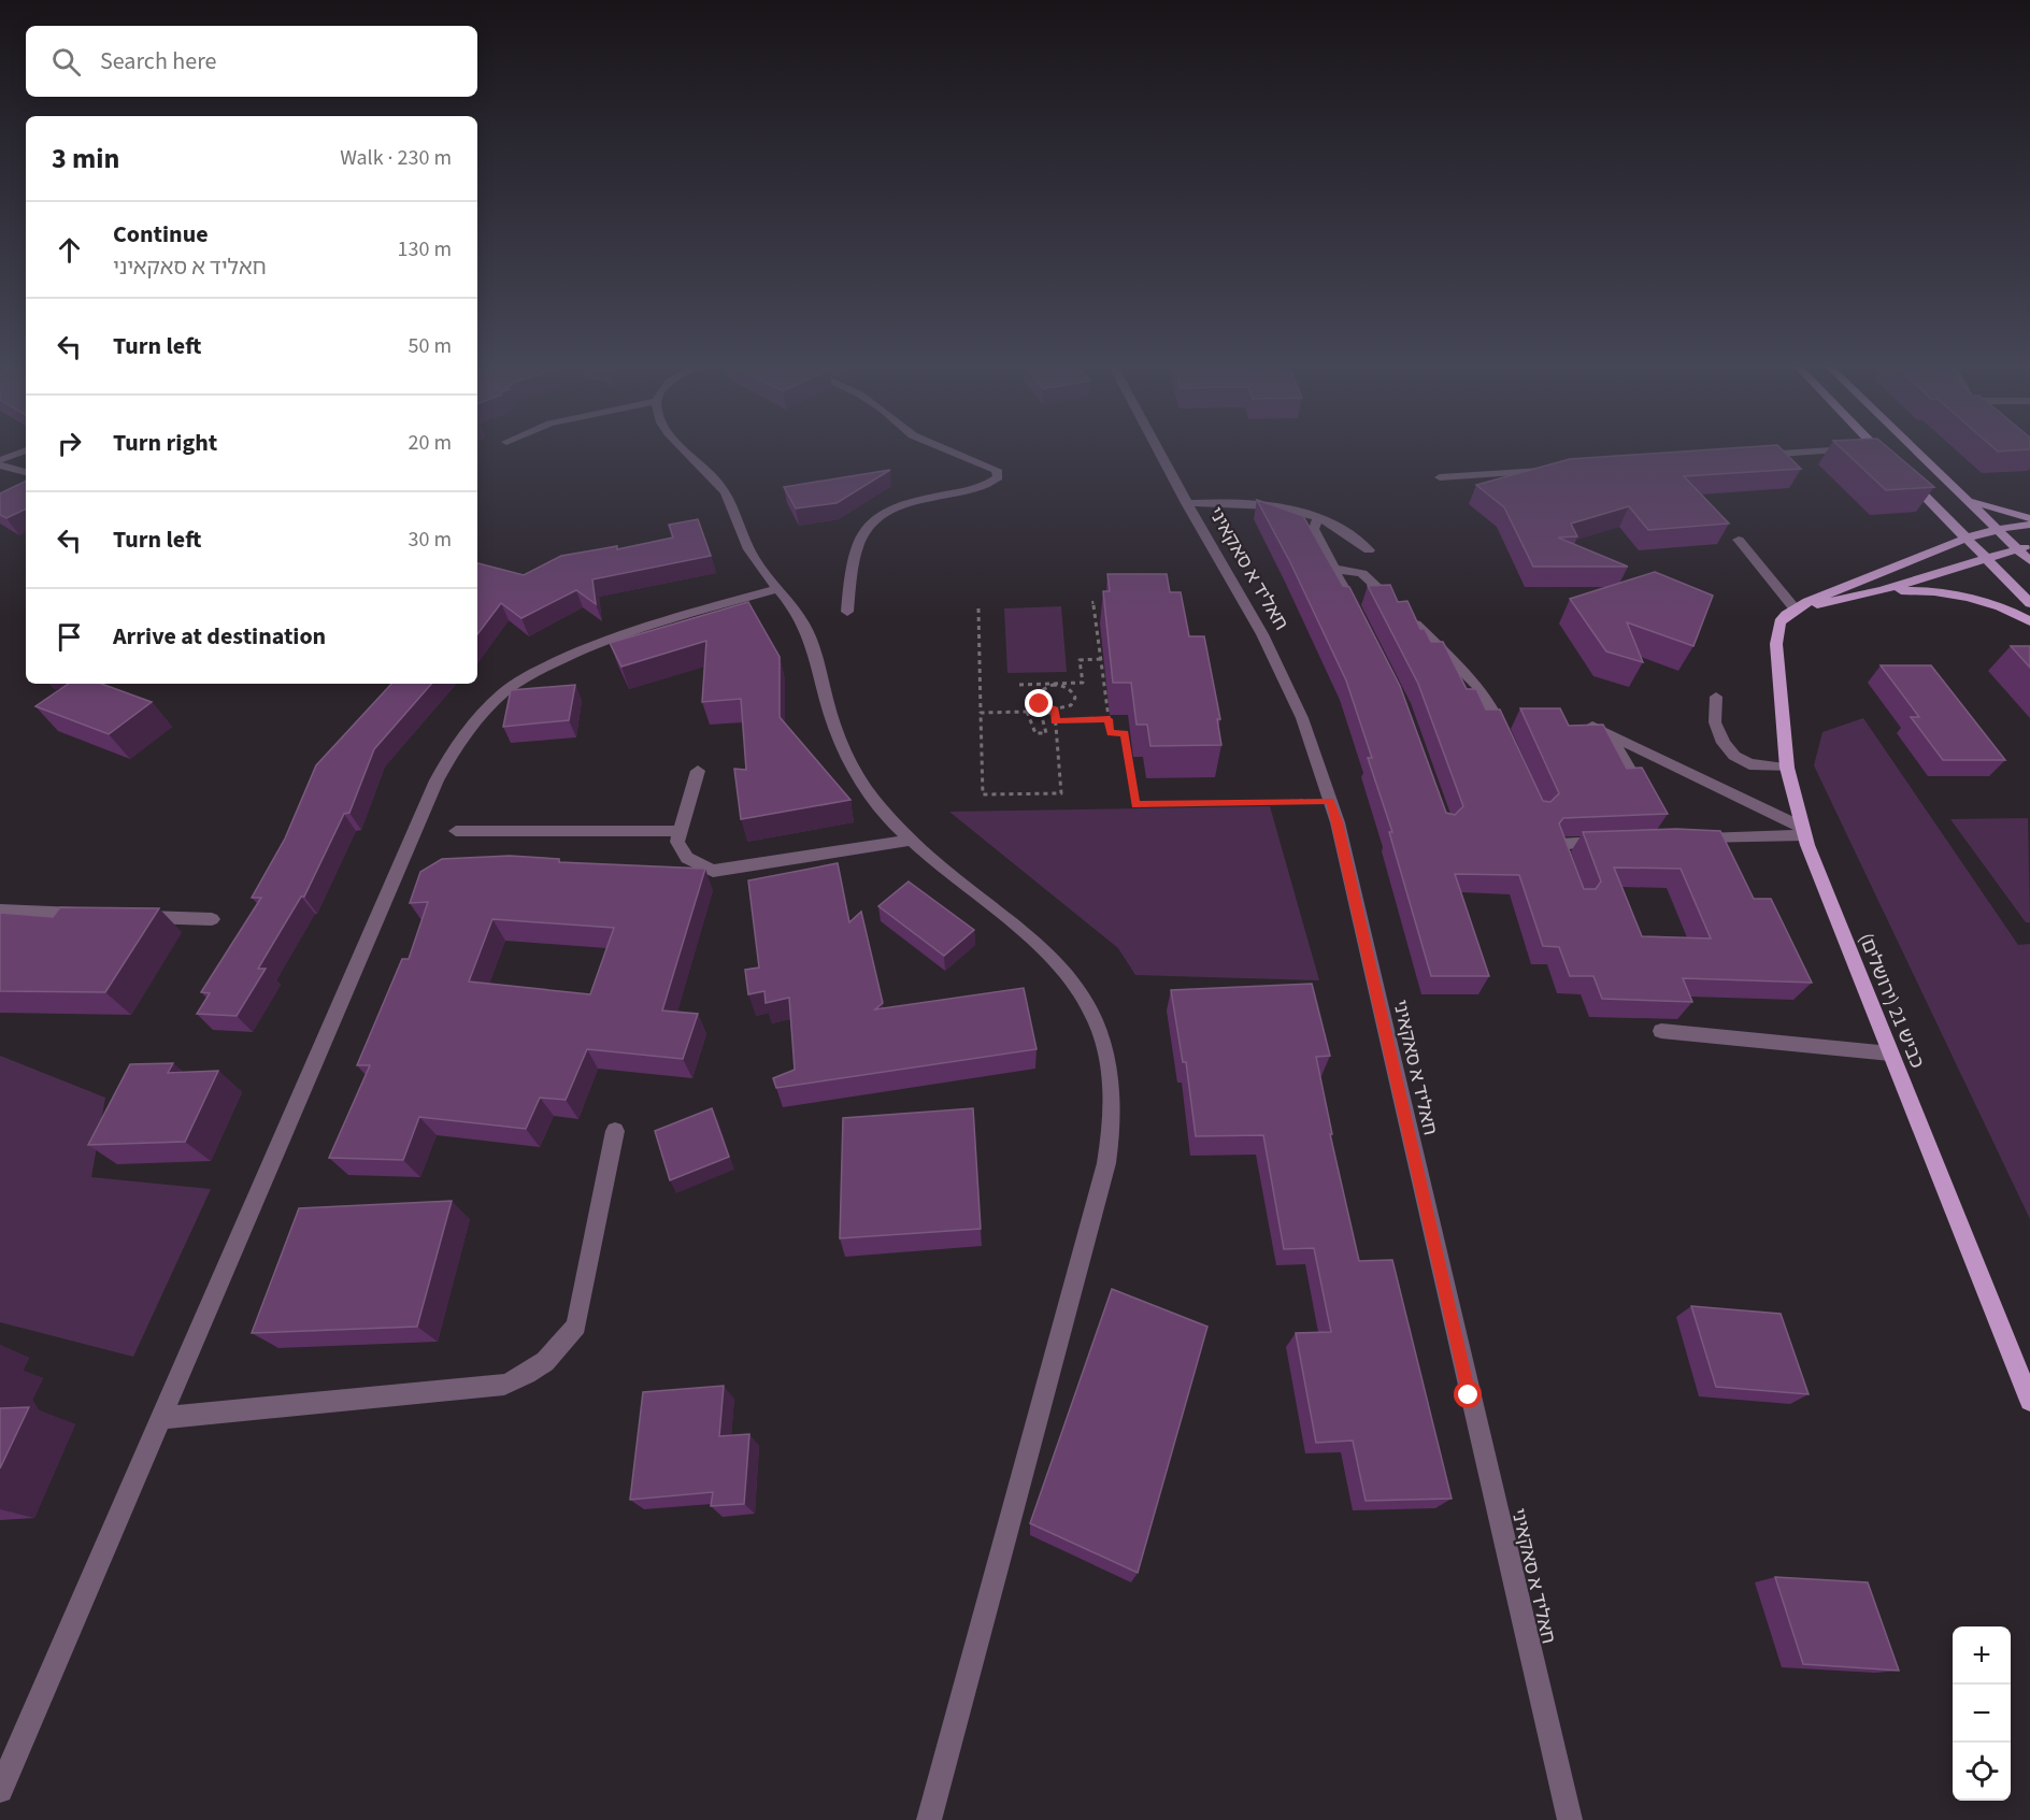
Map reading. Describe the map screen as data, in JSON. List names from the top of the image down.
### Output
{
  "streets": {
    "main road": ["כביש 21 (ירושלים)"],
    "street": ["חאליד א סאקאיני"]
  },
  "page": {
    "search": "Search here",
    "heading": ["3 min", "Walk · 230 m"],
    "list": [
      ["Continue", "חאליד א סאקאיני", "130 m"],
      ["Turn left", "50 m"],
      ["Turn right", "20 m"],
      ["Turn left", "30 m"],
      "Arrive at destination"
    ],
    "map_buttons": ["+", "−"]
  }
}
